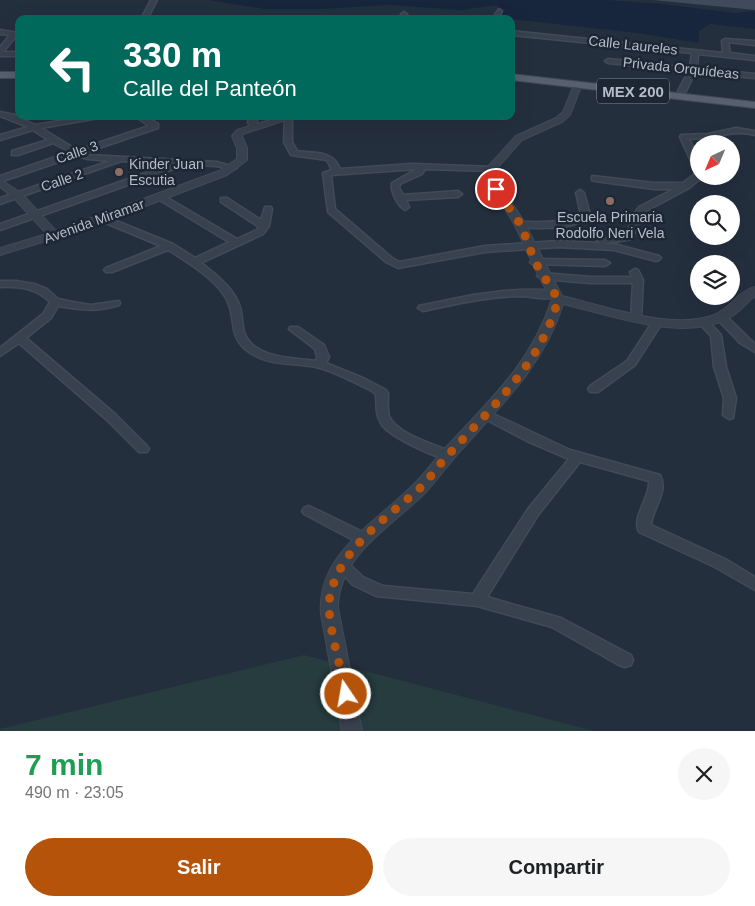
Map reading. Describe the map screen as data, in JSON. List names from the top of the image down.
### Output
{
  "streets": {
    "main road": ["MEX 200"],
    "street": [
      "Calle Laureles",
      "Privada Orquídeas",
      "Calle 3",
      "Calle 2",
      "Avenida Miramar"
    ]
  },
  "places": ["Kinder Juan Escutia", "Escuela Primaria Rodolfo Neri Vela"],
  "north": "bottom left",
  "page": {
    "turn": ["330 m", "Calle del Panteón"],
    "heading": ["7 min", "490 m · 23:05"],
    "buttons": ["Salir", "Compartir"]
  }
}
